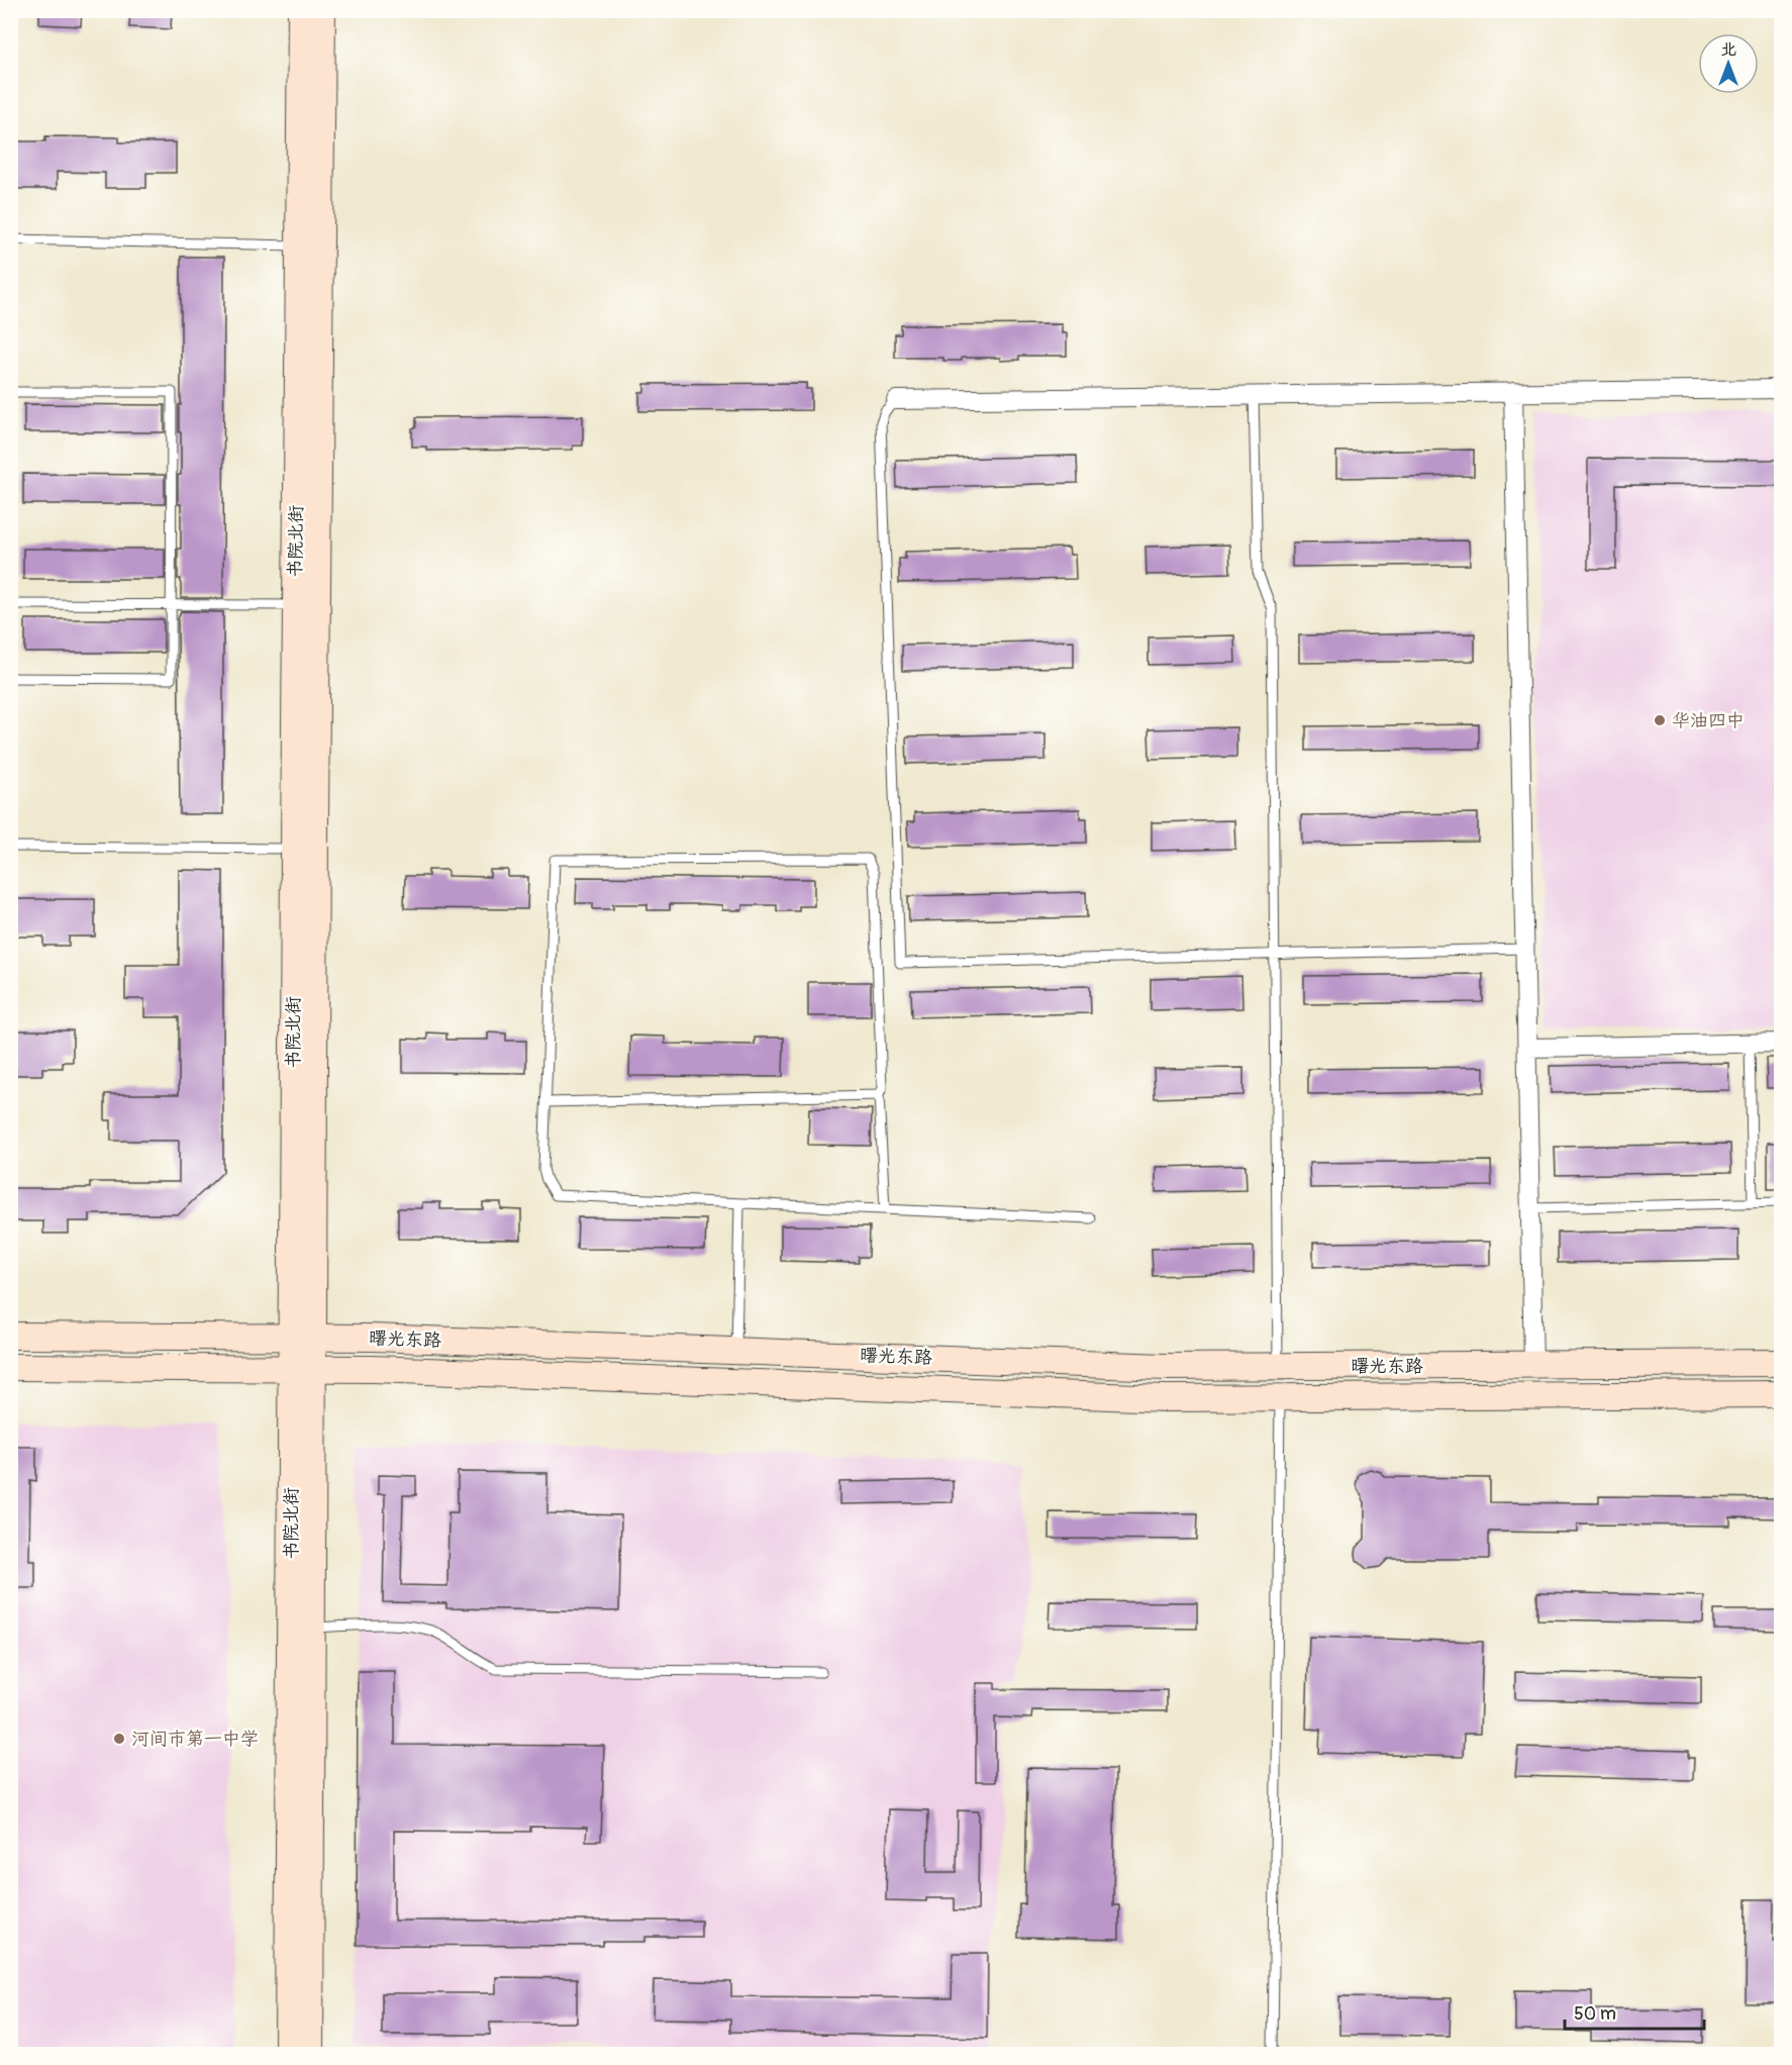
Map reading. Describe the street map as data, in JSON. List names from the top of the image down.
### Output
{
  "streets": {
    "street": ["书院北街", "曙光东路"]
  },
  "crossings": [
    ["书院北街", "曙光东路"]
  ],
  "places": ["华油四中", "河间市第一中学"],
  "scale_bar": "50 m",
  "north": "top"
}
